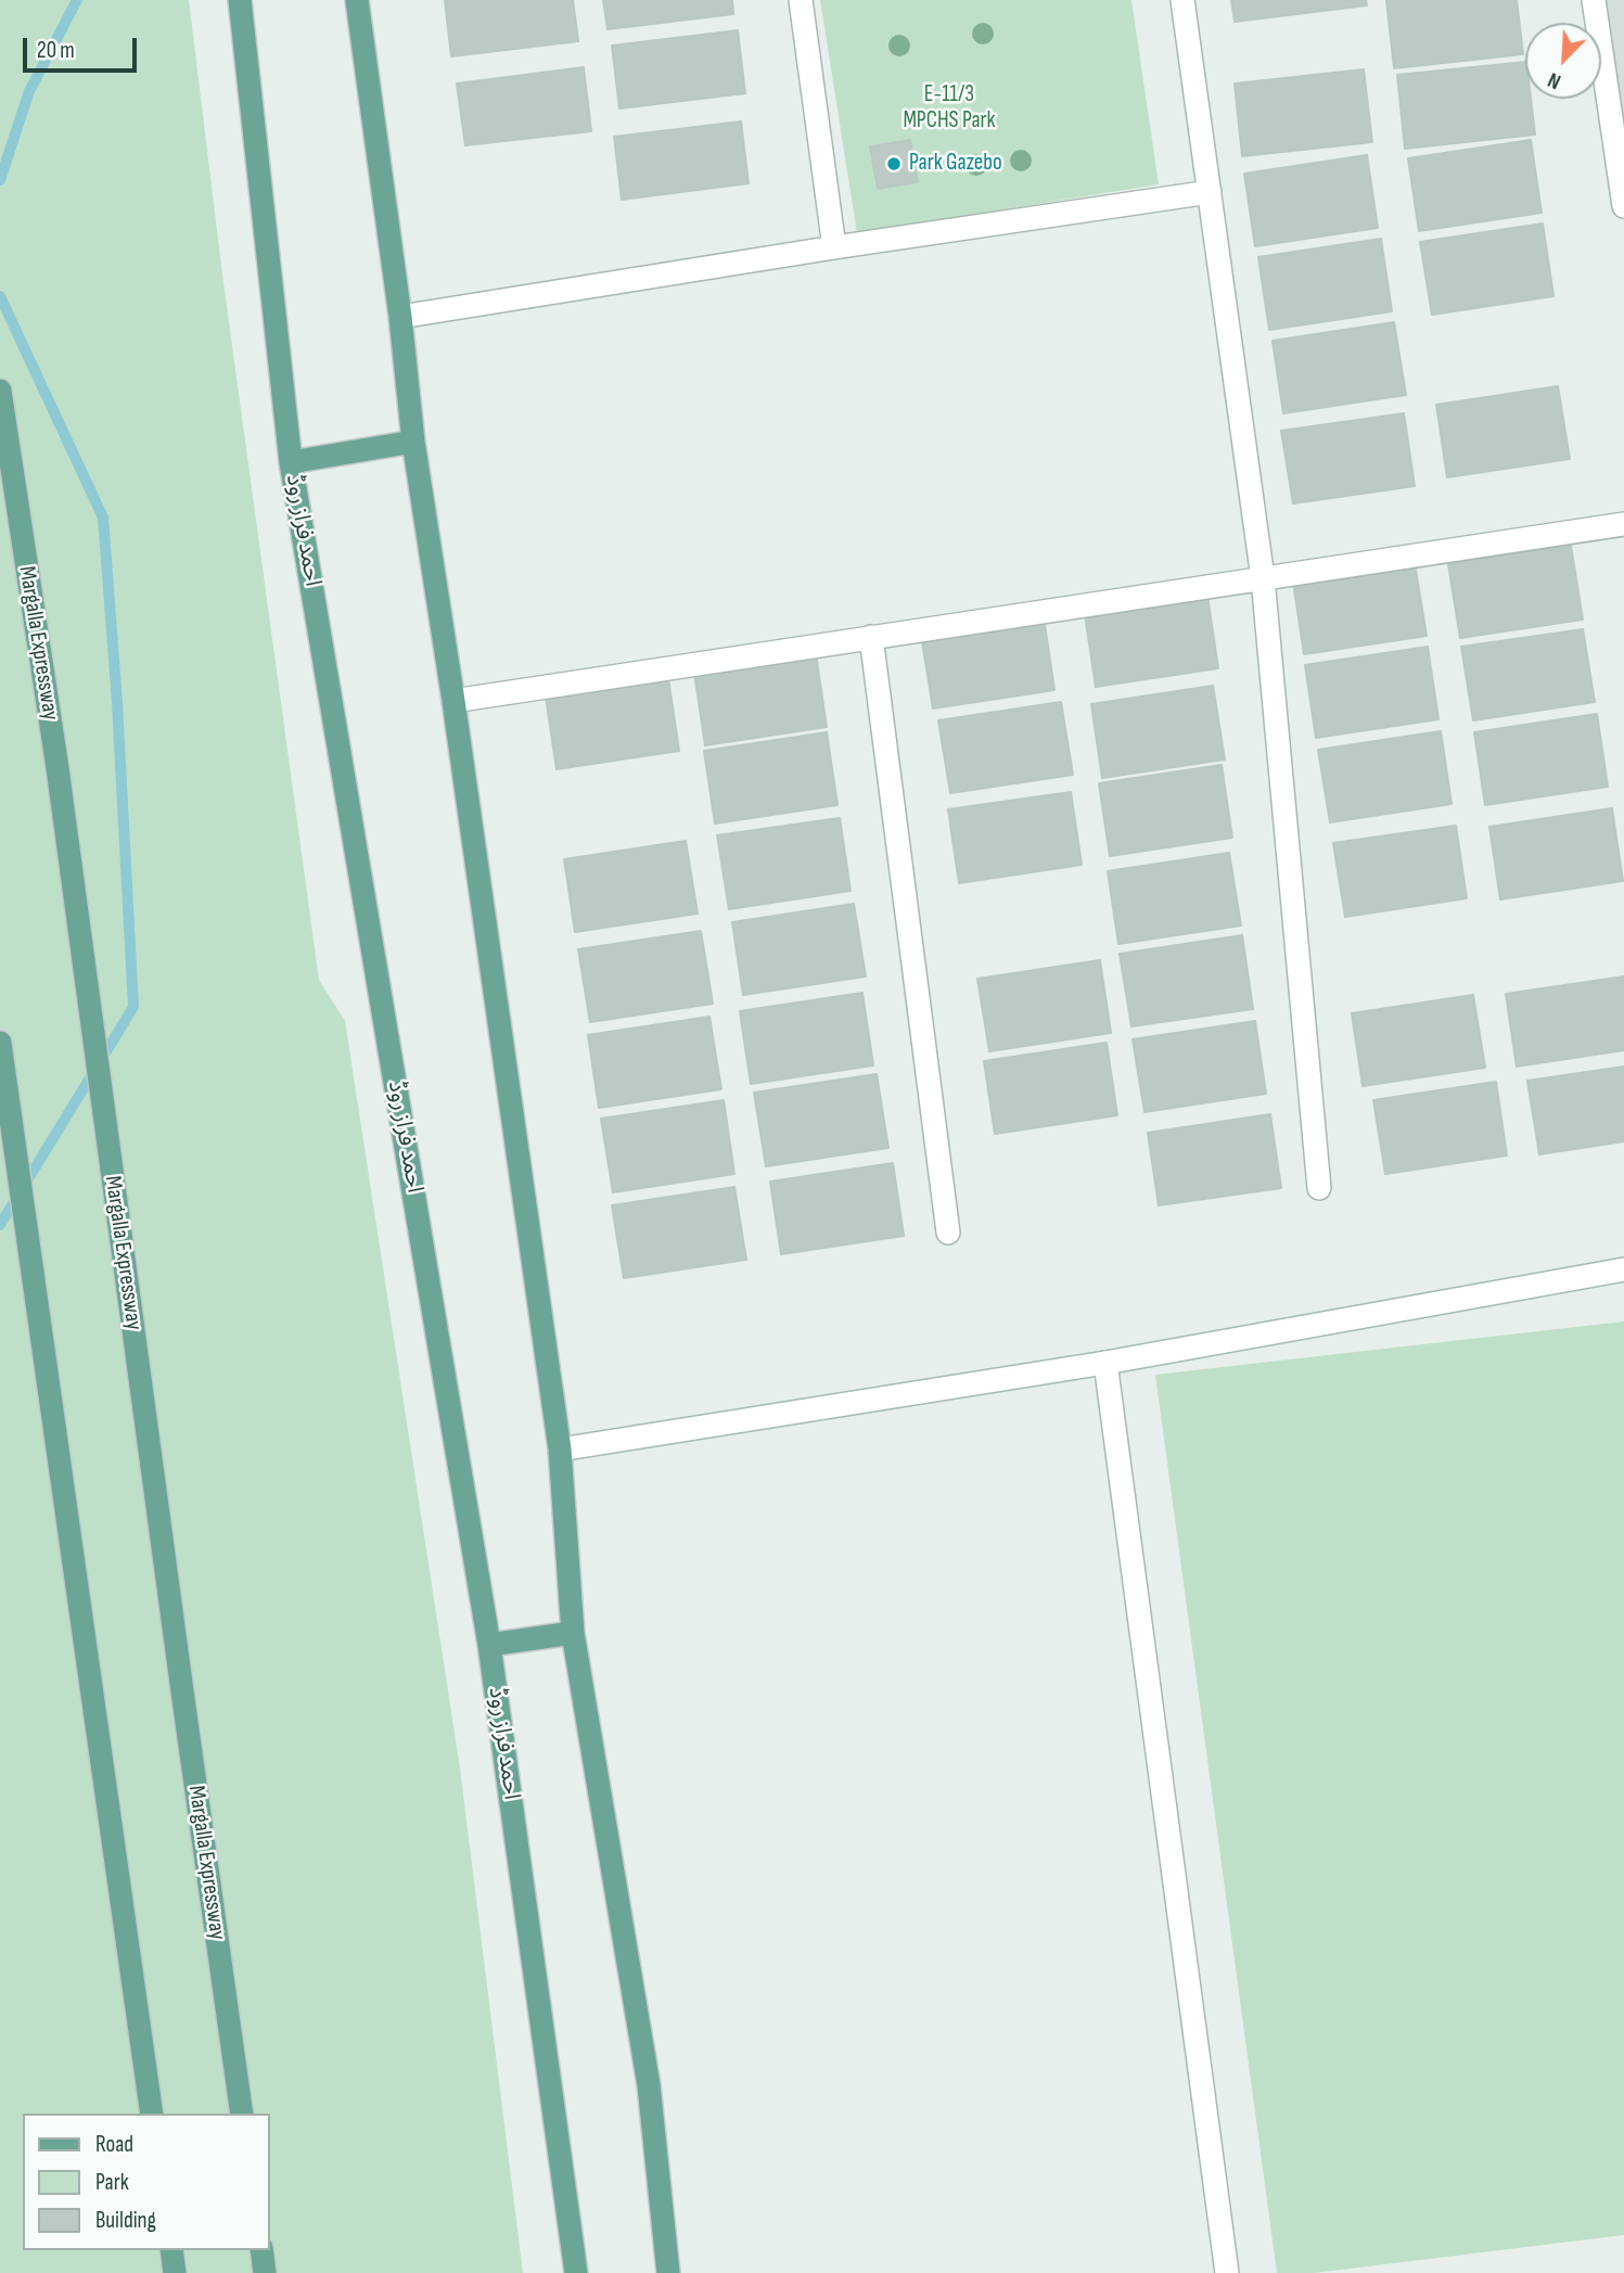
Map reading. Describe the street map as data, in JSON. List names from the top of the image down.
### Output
{
  "streets": {
    "main road": ["احمد فراز روڈ", "Margalla Expressway"]
  },
  "parks": ["E-11/3 MPCHS Park"],
  "places": ["Park Gazebo"],
  "legend": ["Road", "Park", "Building"],
  "scale_bar": "20 m",
  "north": "bottom left"
}
